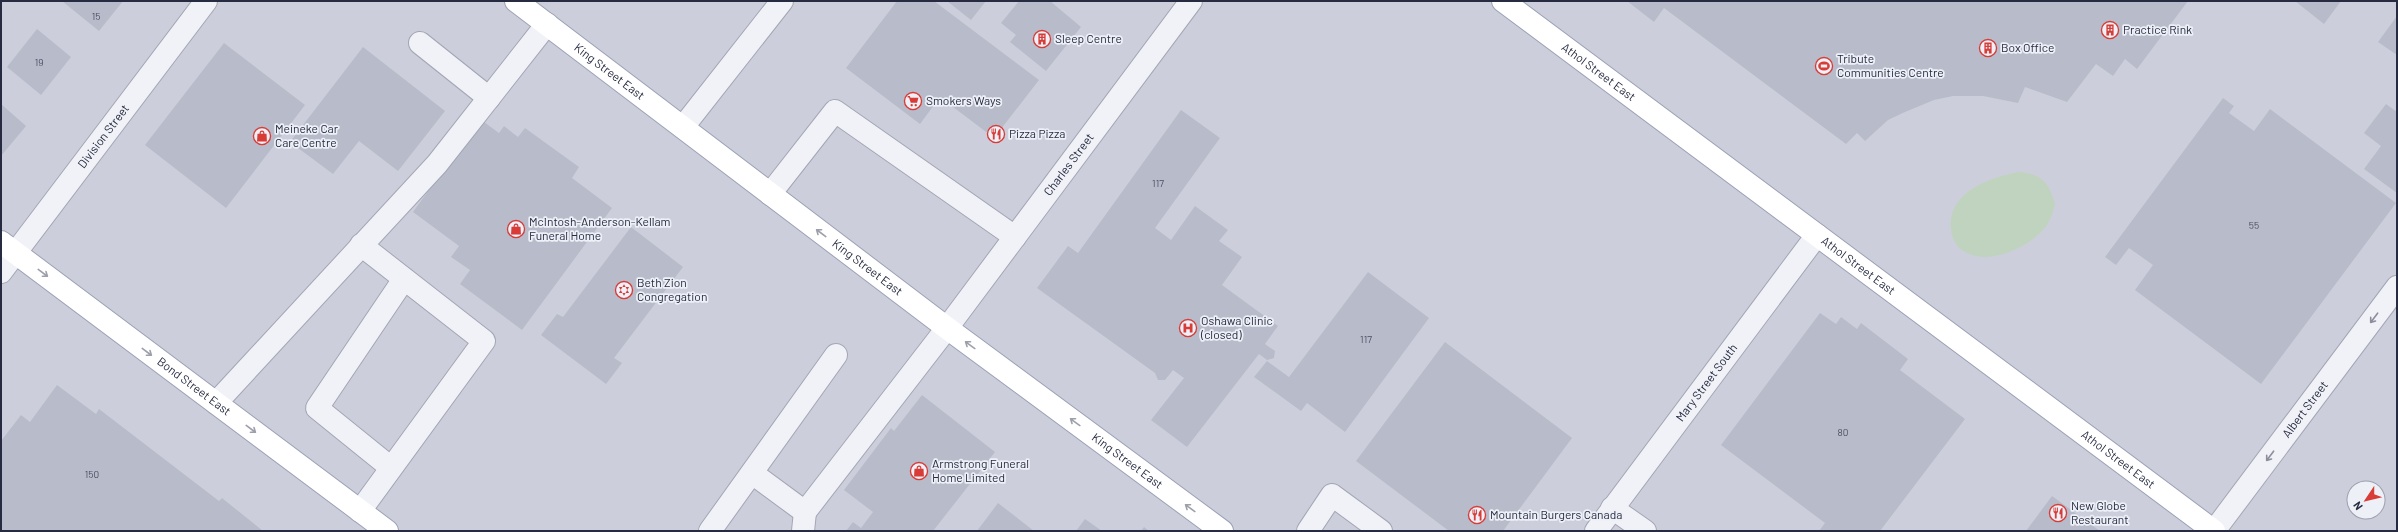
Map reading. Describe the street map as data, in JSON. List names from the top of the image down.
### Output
{
  "streets": {
    "main road": ["King Street East", "Athol Street East", "Bond Street East"],
    "street": [
      "Division Street",
      "Charles Street",
      "Mary Street South",
      "Albert Street"
    ]
  },
  "crossings": [
    ["King Street East", "Charles Street"],
    ["Athol Street East", "Mary Street South"],
    ["Athol Street East", "Albert Street"],
    ["Division Street", "Bond Street East"]
  ],
  "one_way": ["King Street East", "Bond Street East", "Albert Street"],
  "places": {
    "building": ["Practice Rink", "Sleep Centre", "Box Office"],
    "sports": ["Tribute Communities Centre"],
    "supermarket": ["Smokers Ways"],
    "restaurant": ["Pizza Pizza", "New Globe Restaurant", "Mountain Burgers Canada"],
    "shop": ["Meineke Car Care Centre", "McIntosh-Anderson-Kellam Funeral Home", "Armstrong Funeral Home Limited"],
    "synagogue": ["Beth Zion Congregation"],
    "hospital": ["Oshawa Clinic (closed)"]
  },
  "house_numbers": [
    "15",
    "19",
    "117",
    "55",
    "117",
    "80",
    "150"
  ],
  "north": "bottom left"
}
